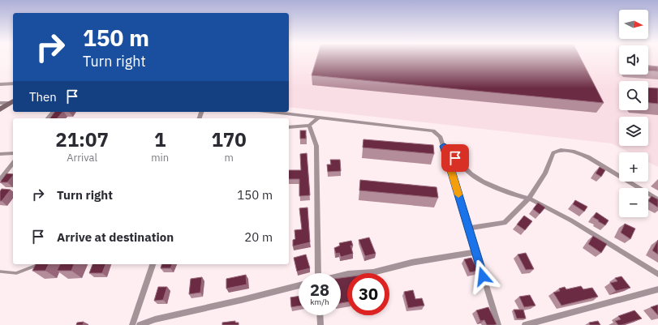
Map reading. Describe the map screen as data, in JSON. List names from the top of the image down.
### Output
{
  "north": "right",
  "page": {
    "map_buttons": ["+", "−"],
    "turn": ["150 m", "Turn right"],
    "then": "Then",
    "eta": [
      "21:07",
      "Arrival",
      "1",
      "min",
      "170",
      "m"
    ],
    "list": [
      {
        "name": "Turn right",
        "value": "150 m"
      },
      {
        "name": "Arrive at destination",
        "value": "20 m"
      }
    ],
    "speed": "28 km/h",
    "limit": "30"
  }
}
